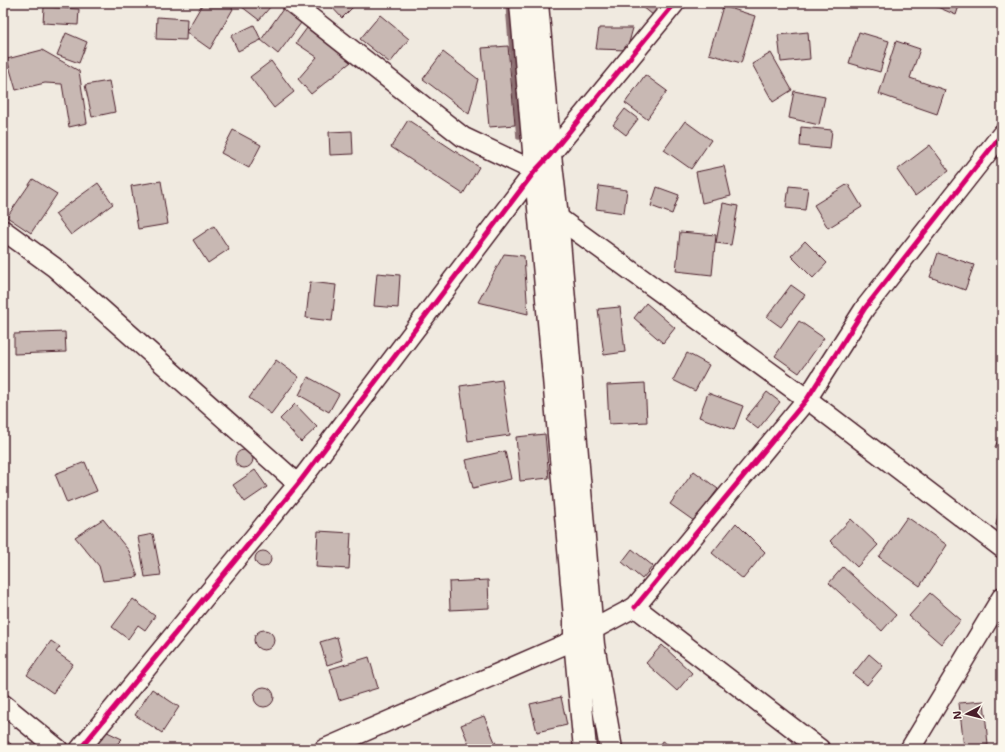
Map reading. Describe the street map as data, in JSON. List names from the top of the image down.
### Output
{
  "north": "left"
}
